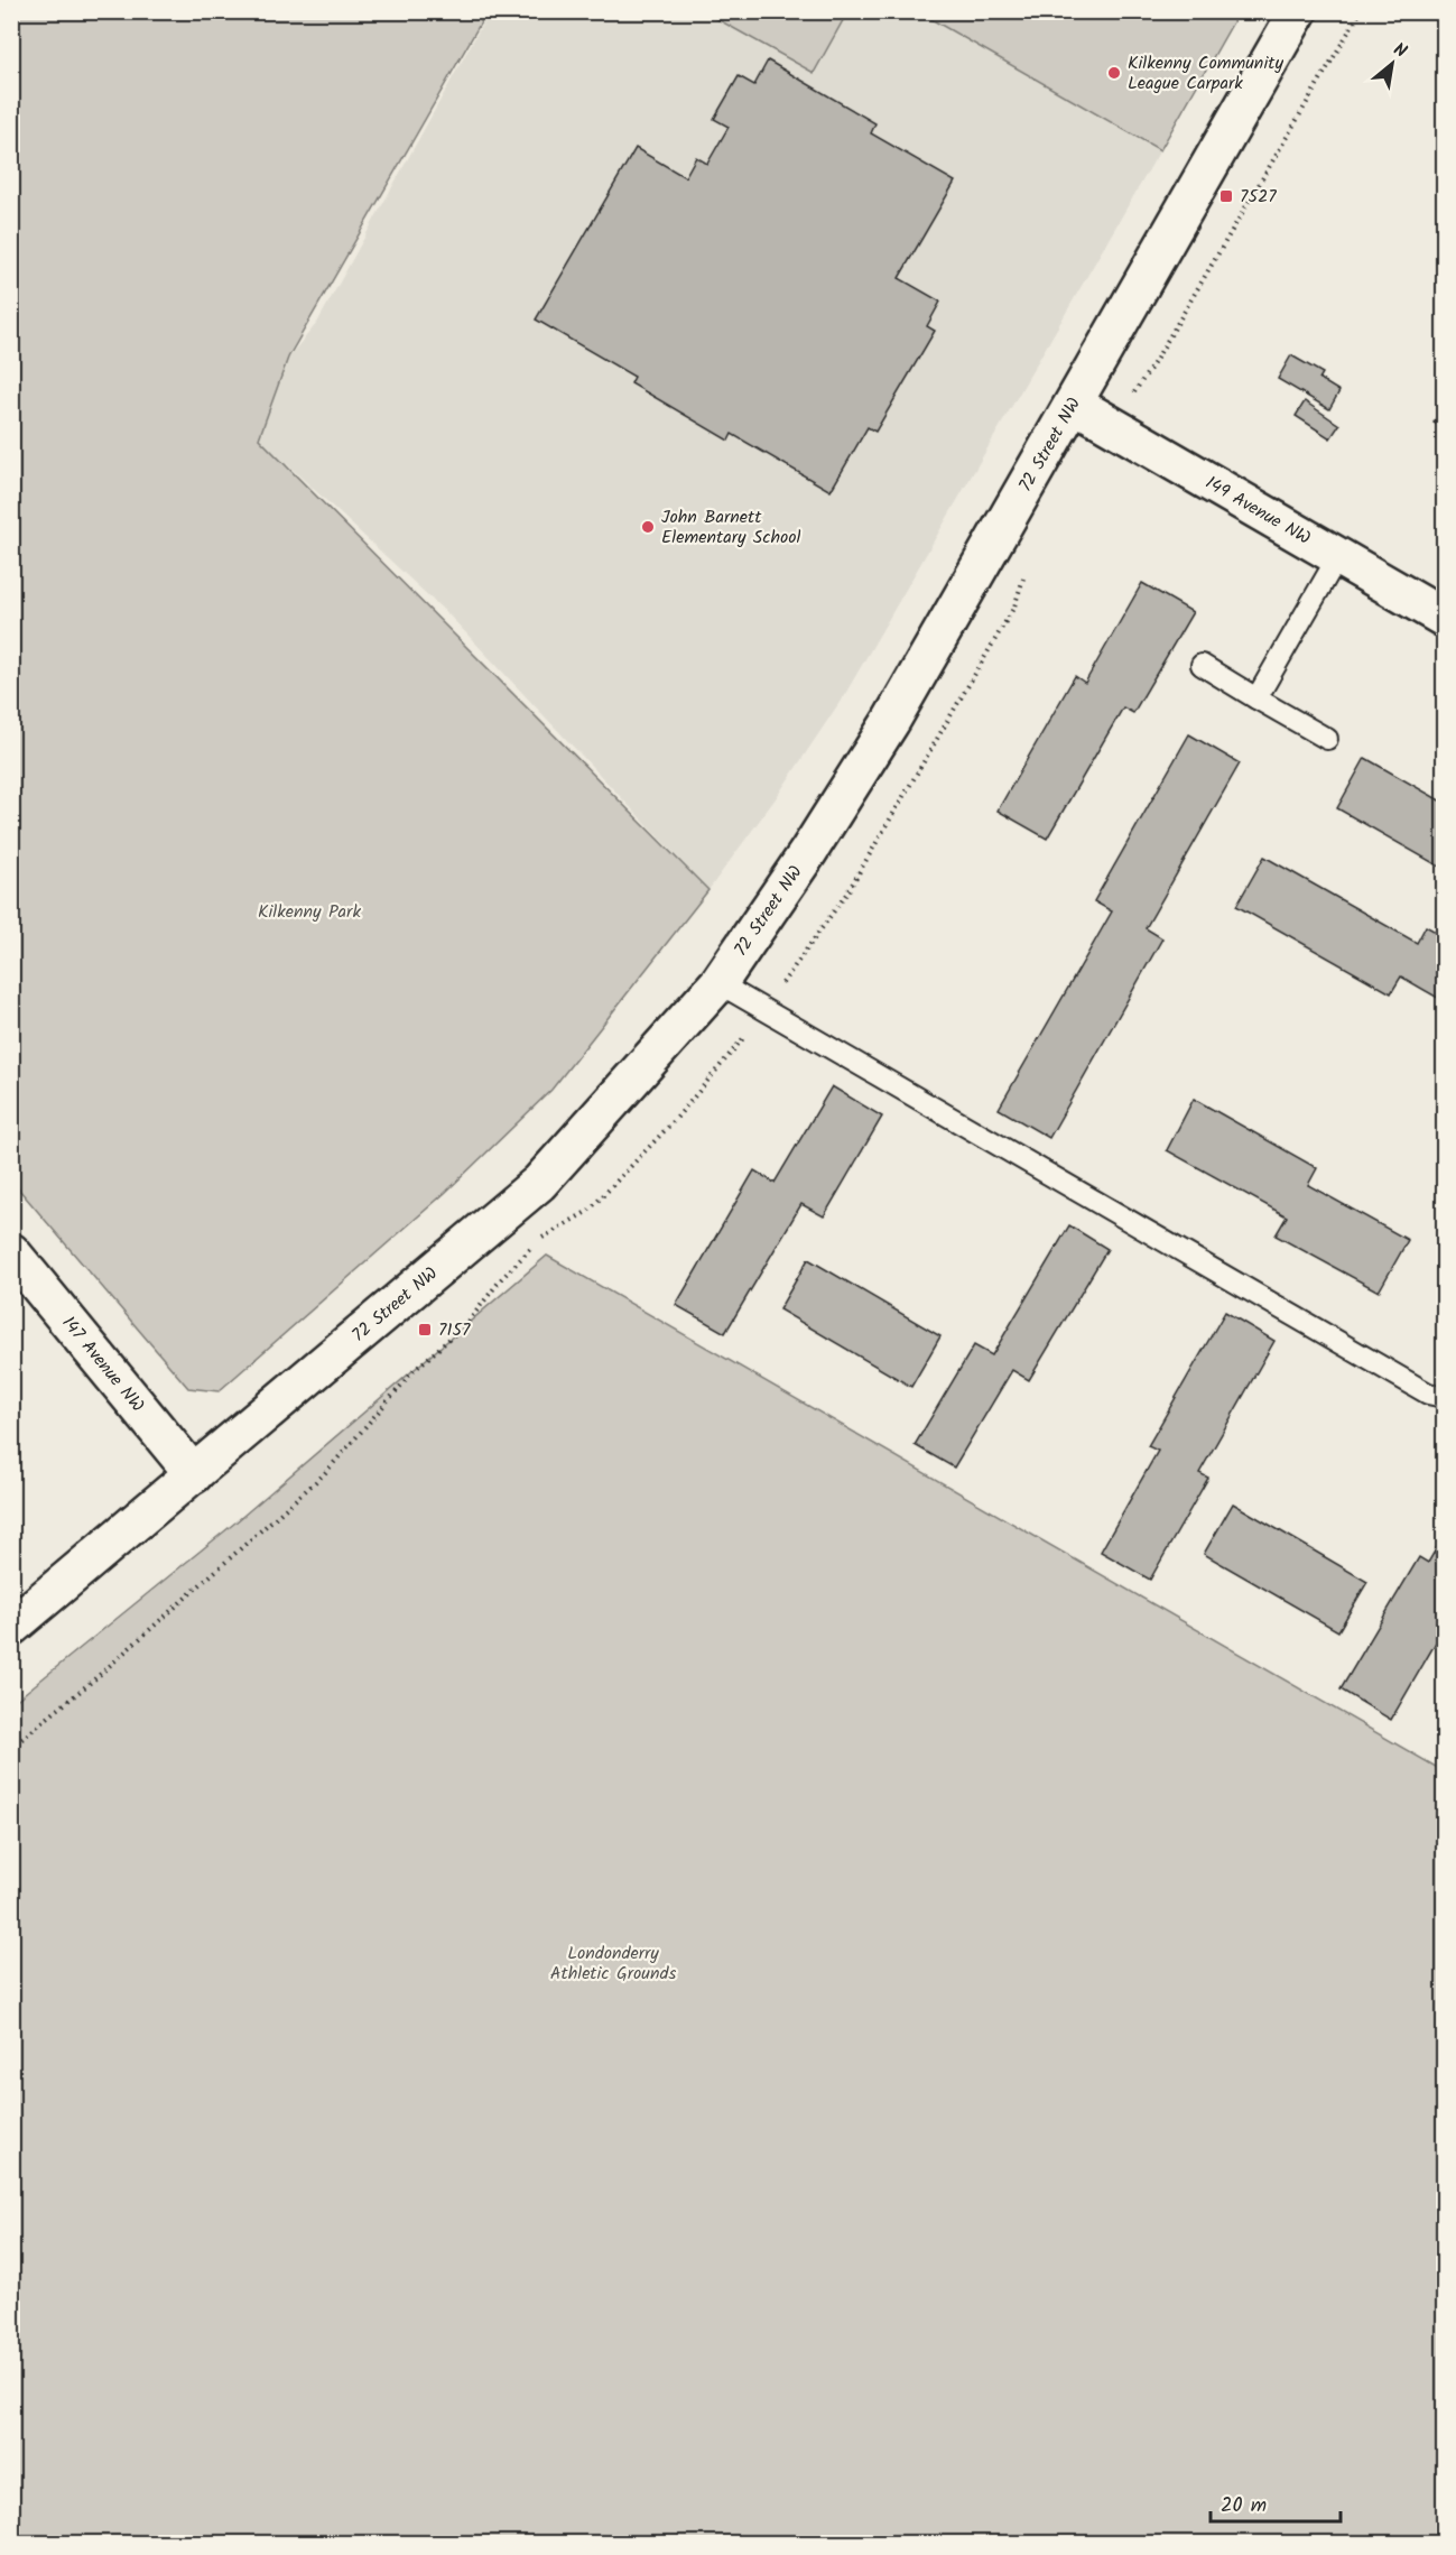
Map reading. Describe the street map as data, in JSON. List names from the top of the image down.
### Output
{
  "streets": {
    "street": ["72 Street NW", "149 Avenue NW", "147 Avenue NW"]
  },
  "crossings": [
    ["72 Street NW", "149 Avenue NW"],
    ["72 Street NW", "147 Avenue NW"]
  ],
  "parks": ["Kilkenny Park", "Londonderry Athletic Grounds"],
  "places": {
    "other": ["Kilkenny Community League Carpark", "John Barnett Elementary School"],
    "transit": ["7527", "7157"]
  },
  "scale_bar": "20 m",
  "north": "top right"
}
